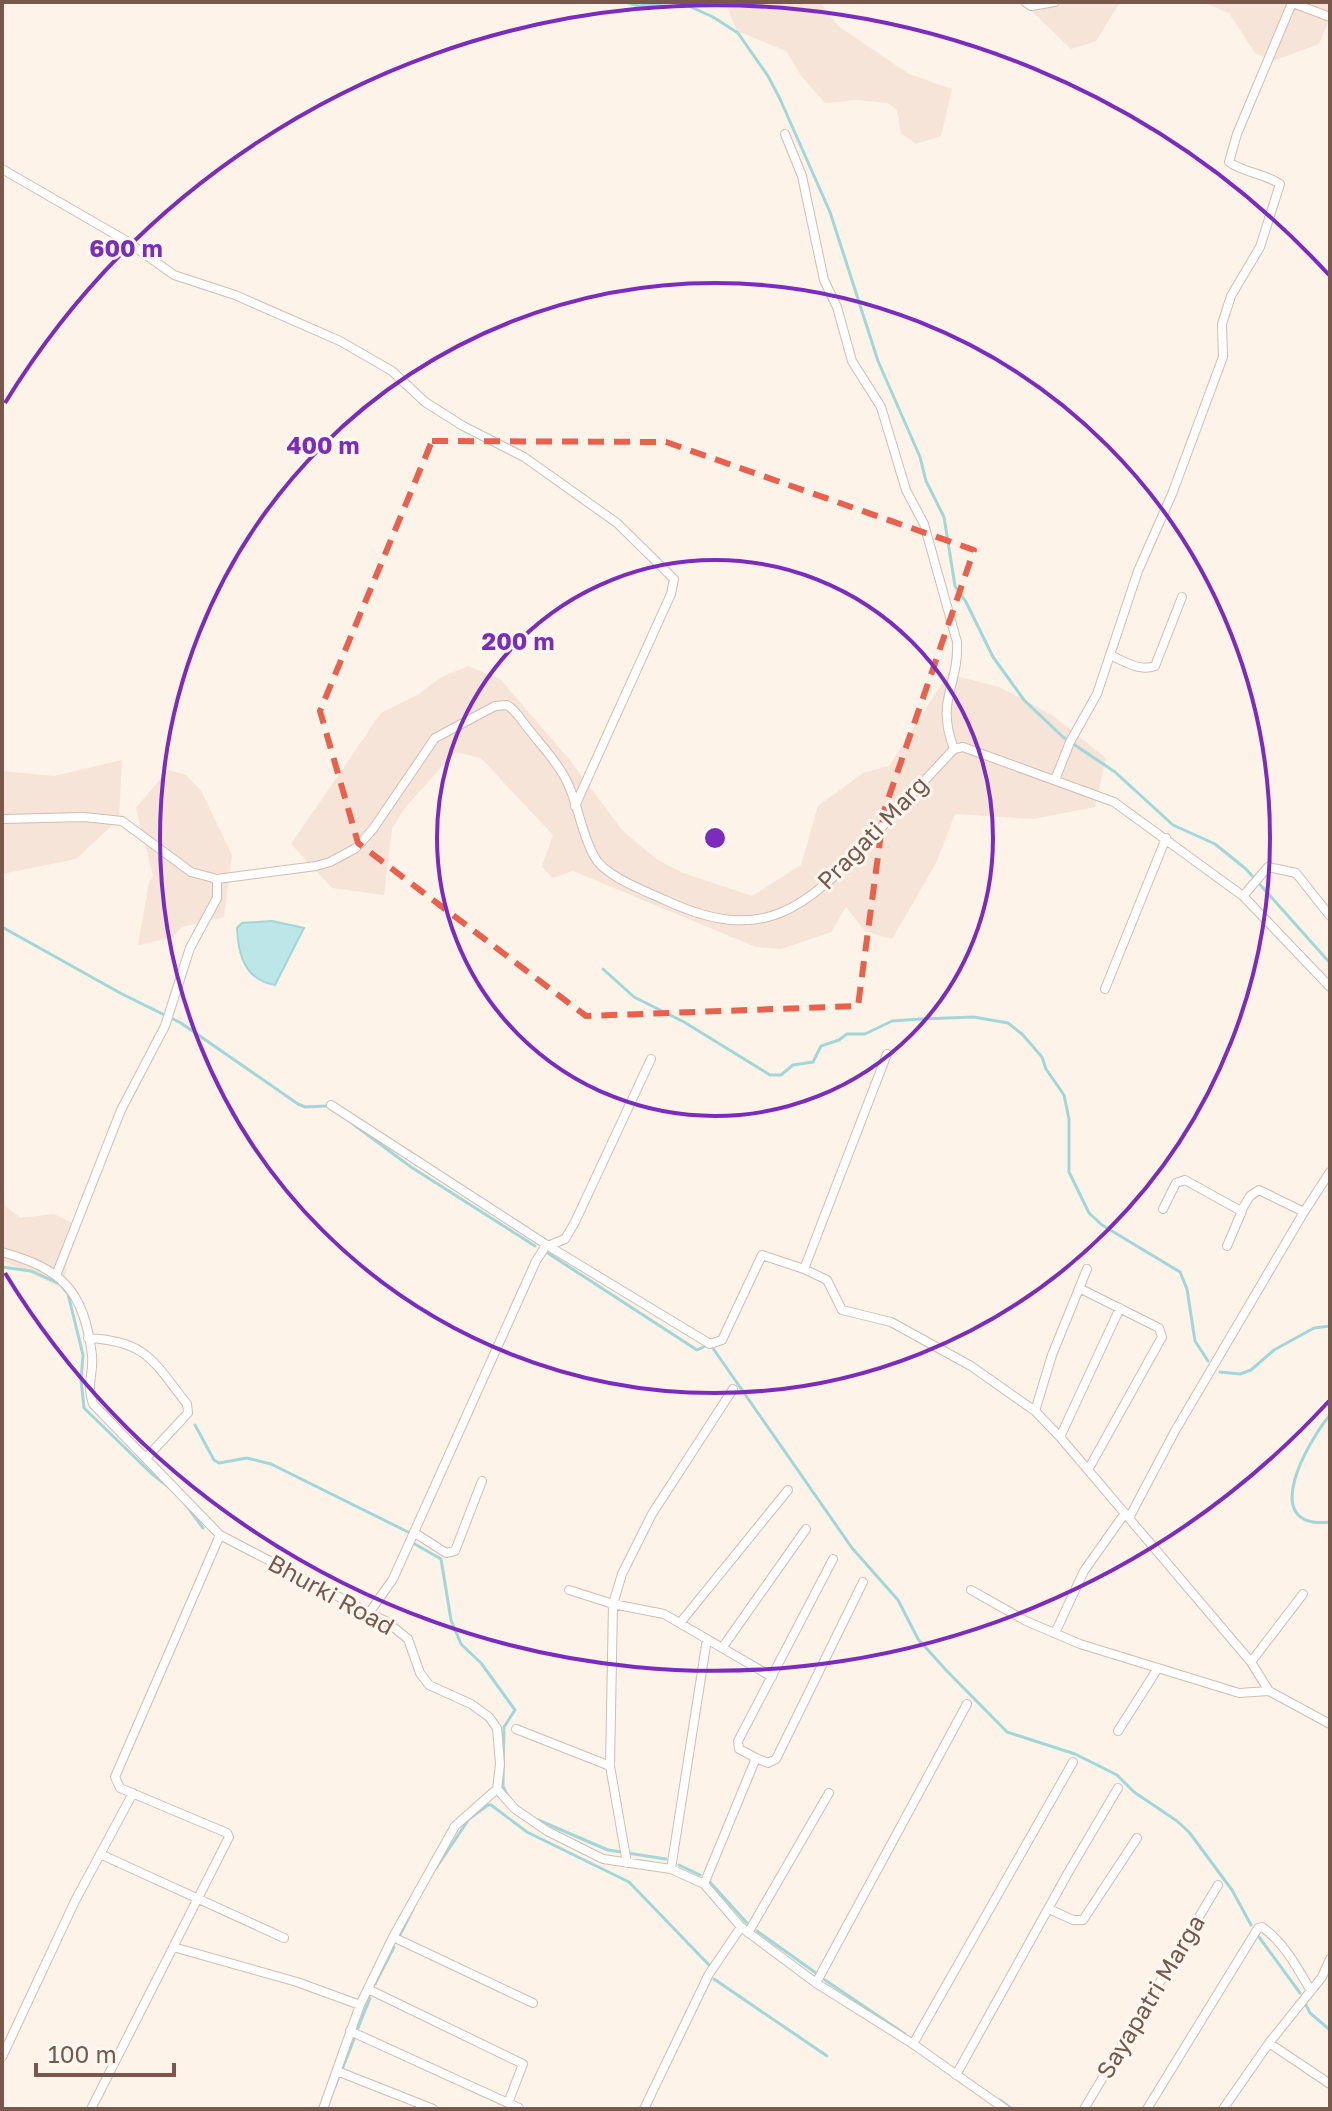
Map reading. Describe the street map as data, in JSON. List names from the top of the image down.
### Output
{
  "streets": {
    "street": ["Pragati Marg", "Bhurki Road", "Sayapatri Marga"]
  },
  "scale_bar": "100 m",
  "rings": ["600 m", "400 m", "200 m"]
}
